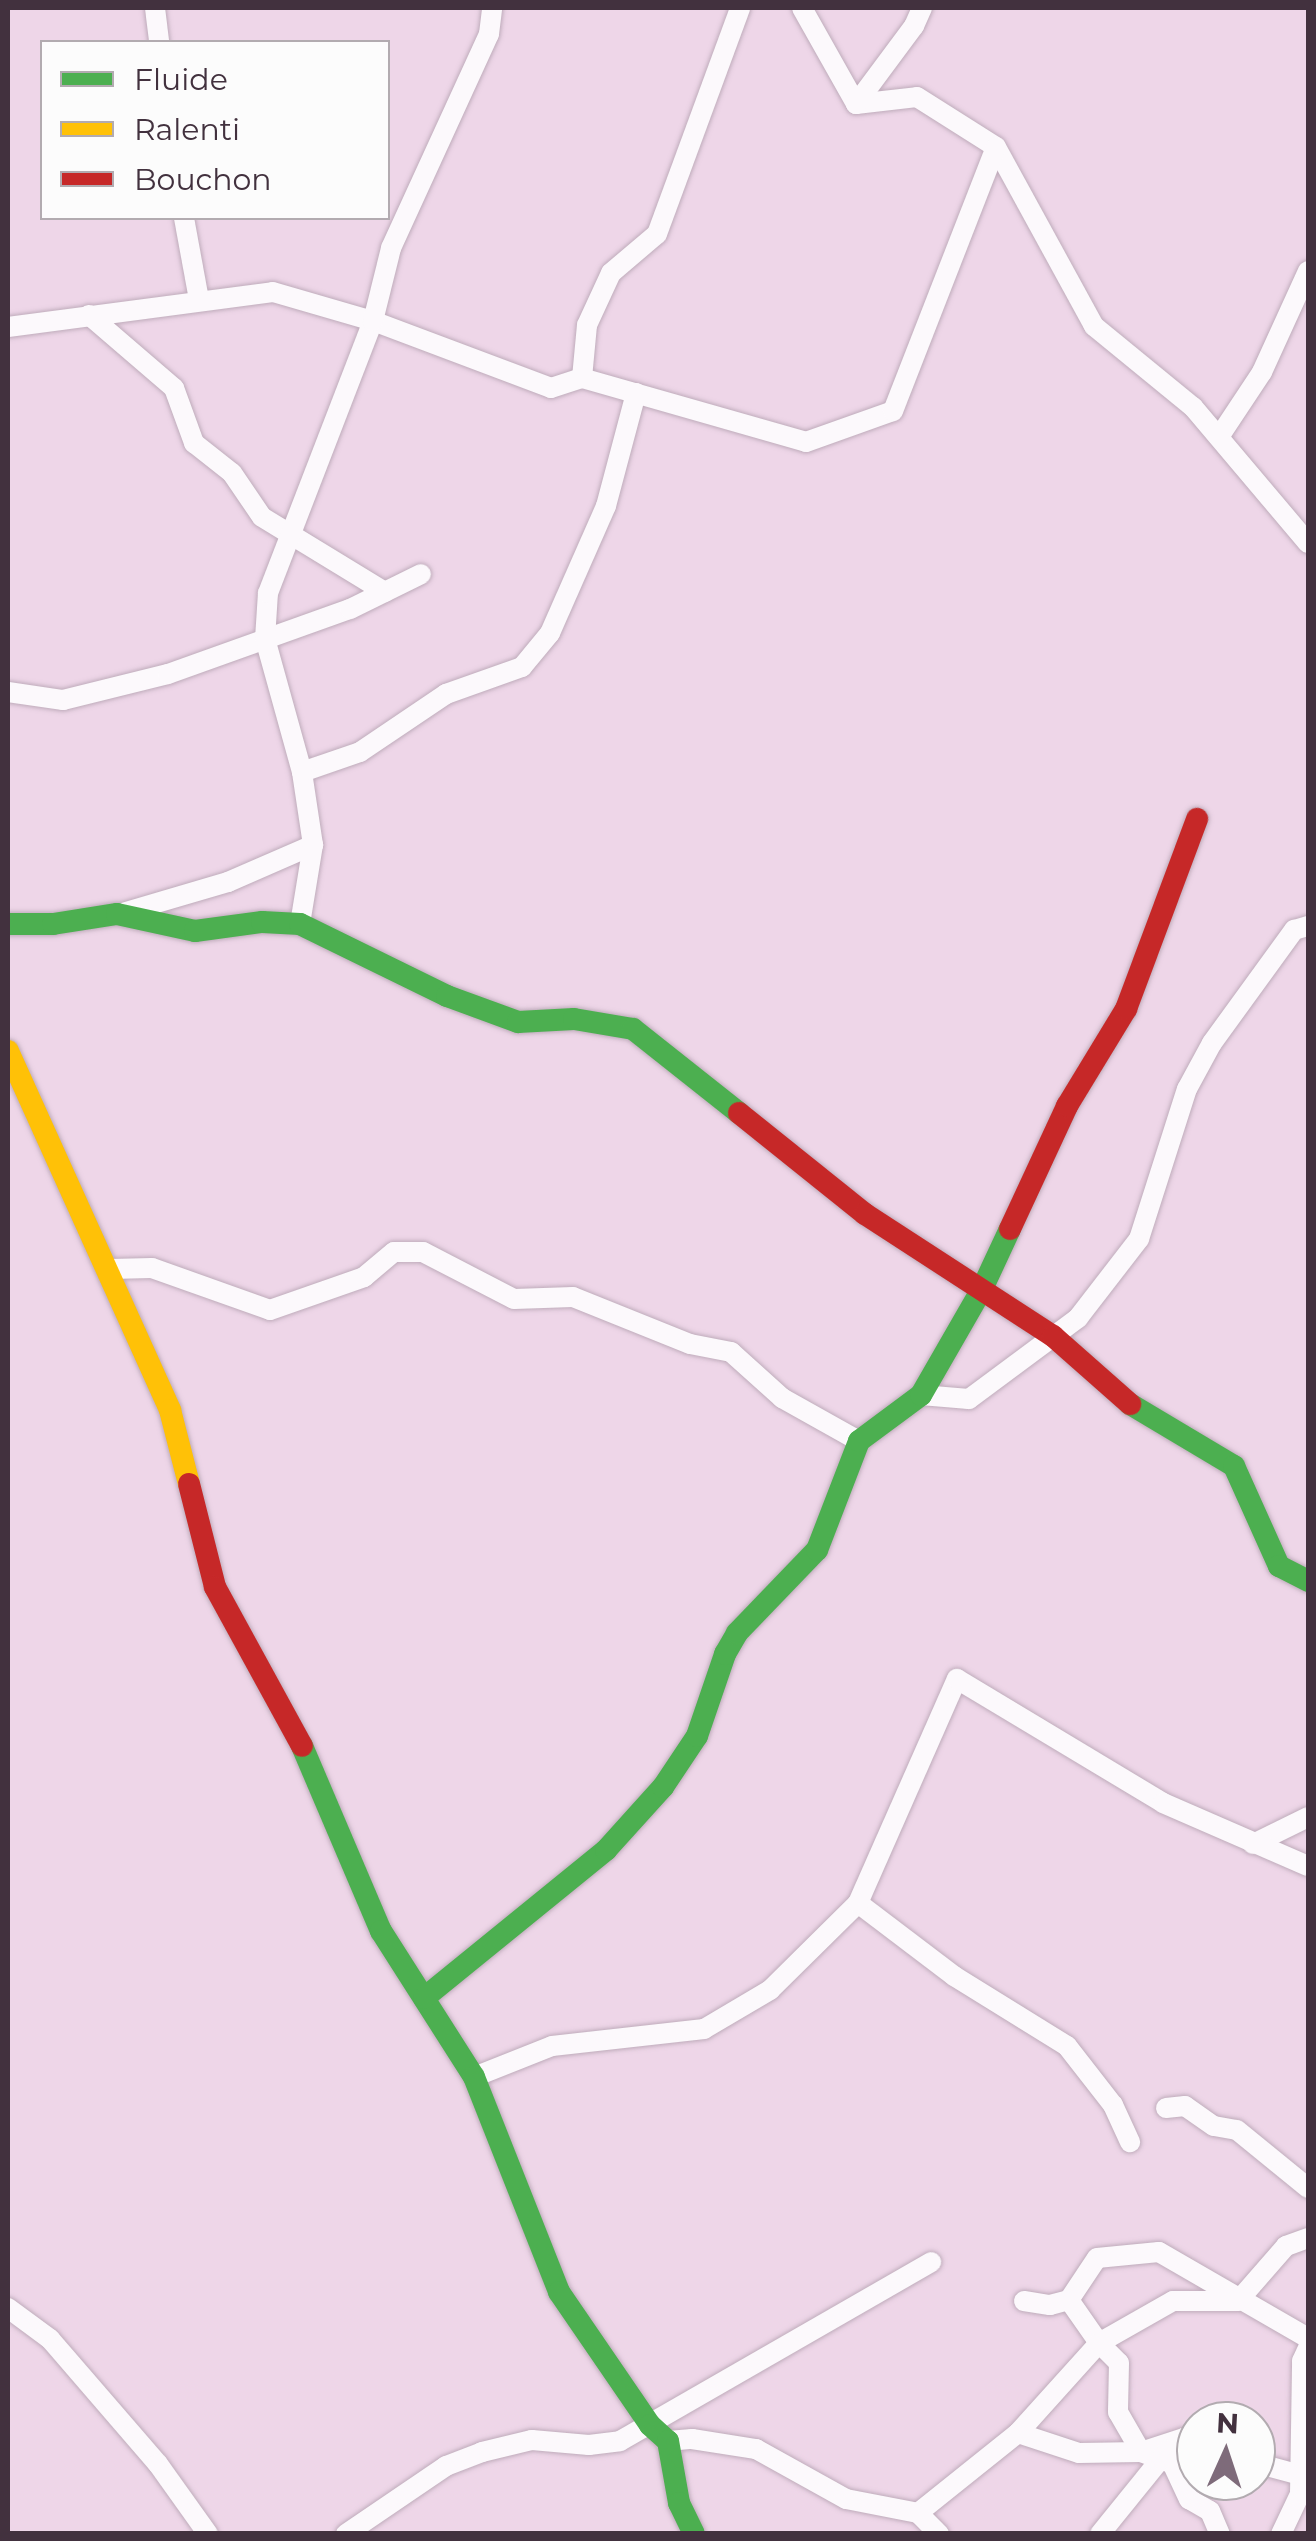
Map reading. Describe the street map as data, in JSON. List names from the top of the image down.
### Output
{
  "legend": ["Fluide", "Ralenti", "Bouchon"],
  "north": "top"
}
